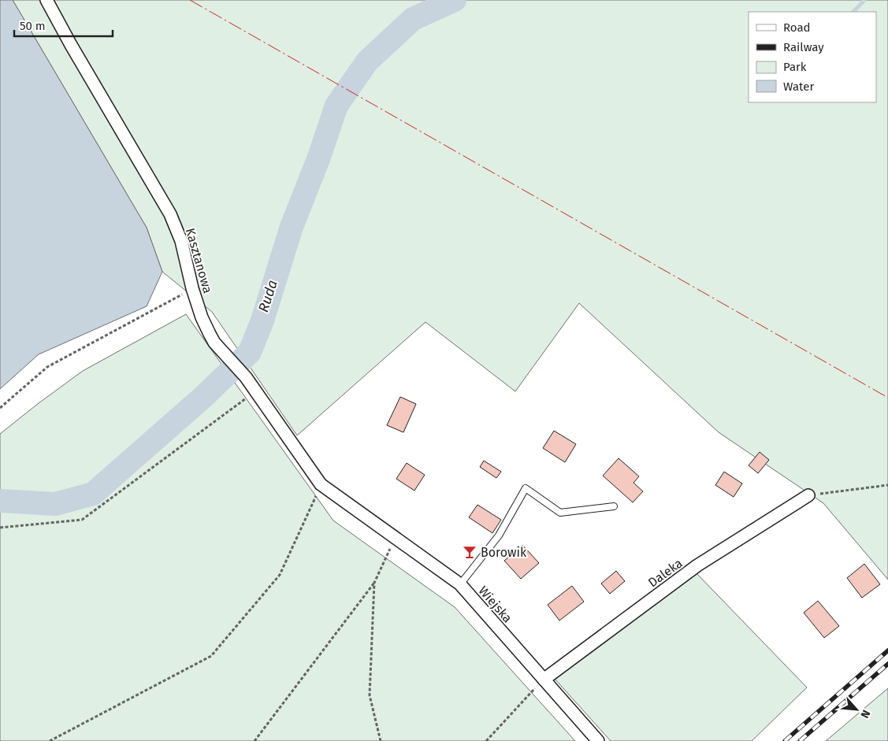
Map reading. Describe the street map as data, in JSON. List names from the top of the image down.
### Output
{
  "streets": {
    "street": ["Kasztanowa", "Daleka", "Wiejska"]
  },
  "crossings": [
    ["Kasztanowa", "Wiejska"],
    ["Daleka", "Wiejska"]
  ],
  "water": ["Ruda"],
  "places": {
    "bar": ["Borowik"]
  },
  "legend": [
    "Road",
    "Railway",
    "Park",
    "Water"
  ],
  "scale_bar": "50 m",
  "north": "bottom right"
}
